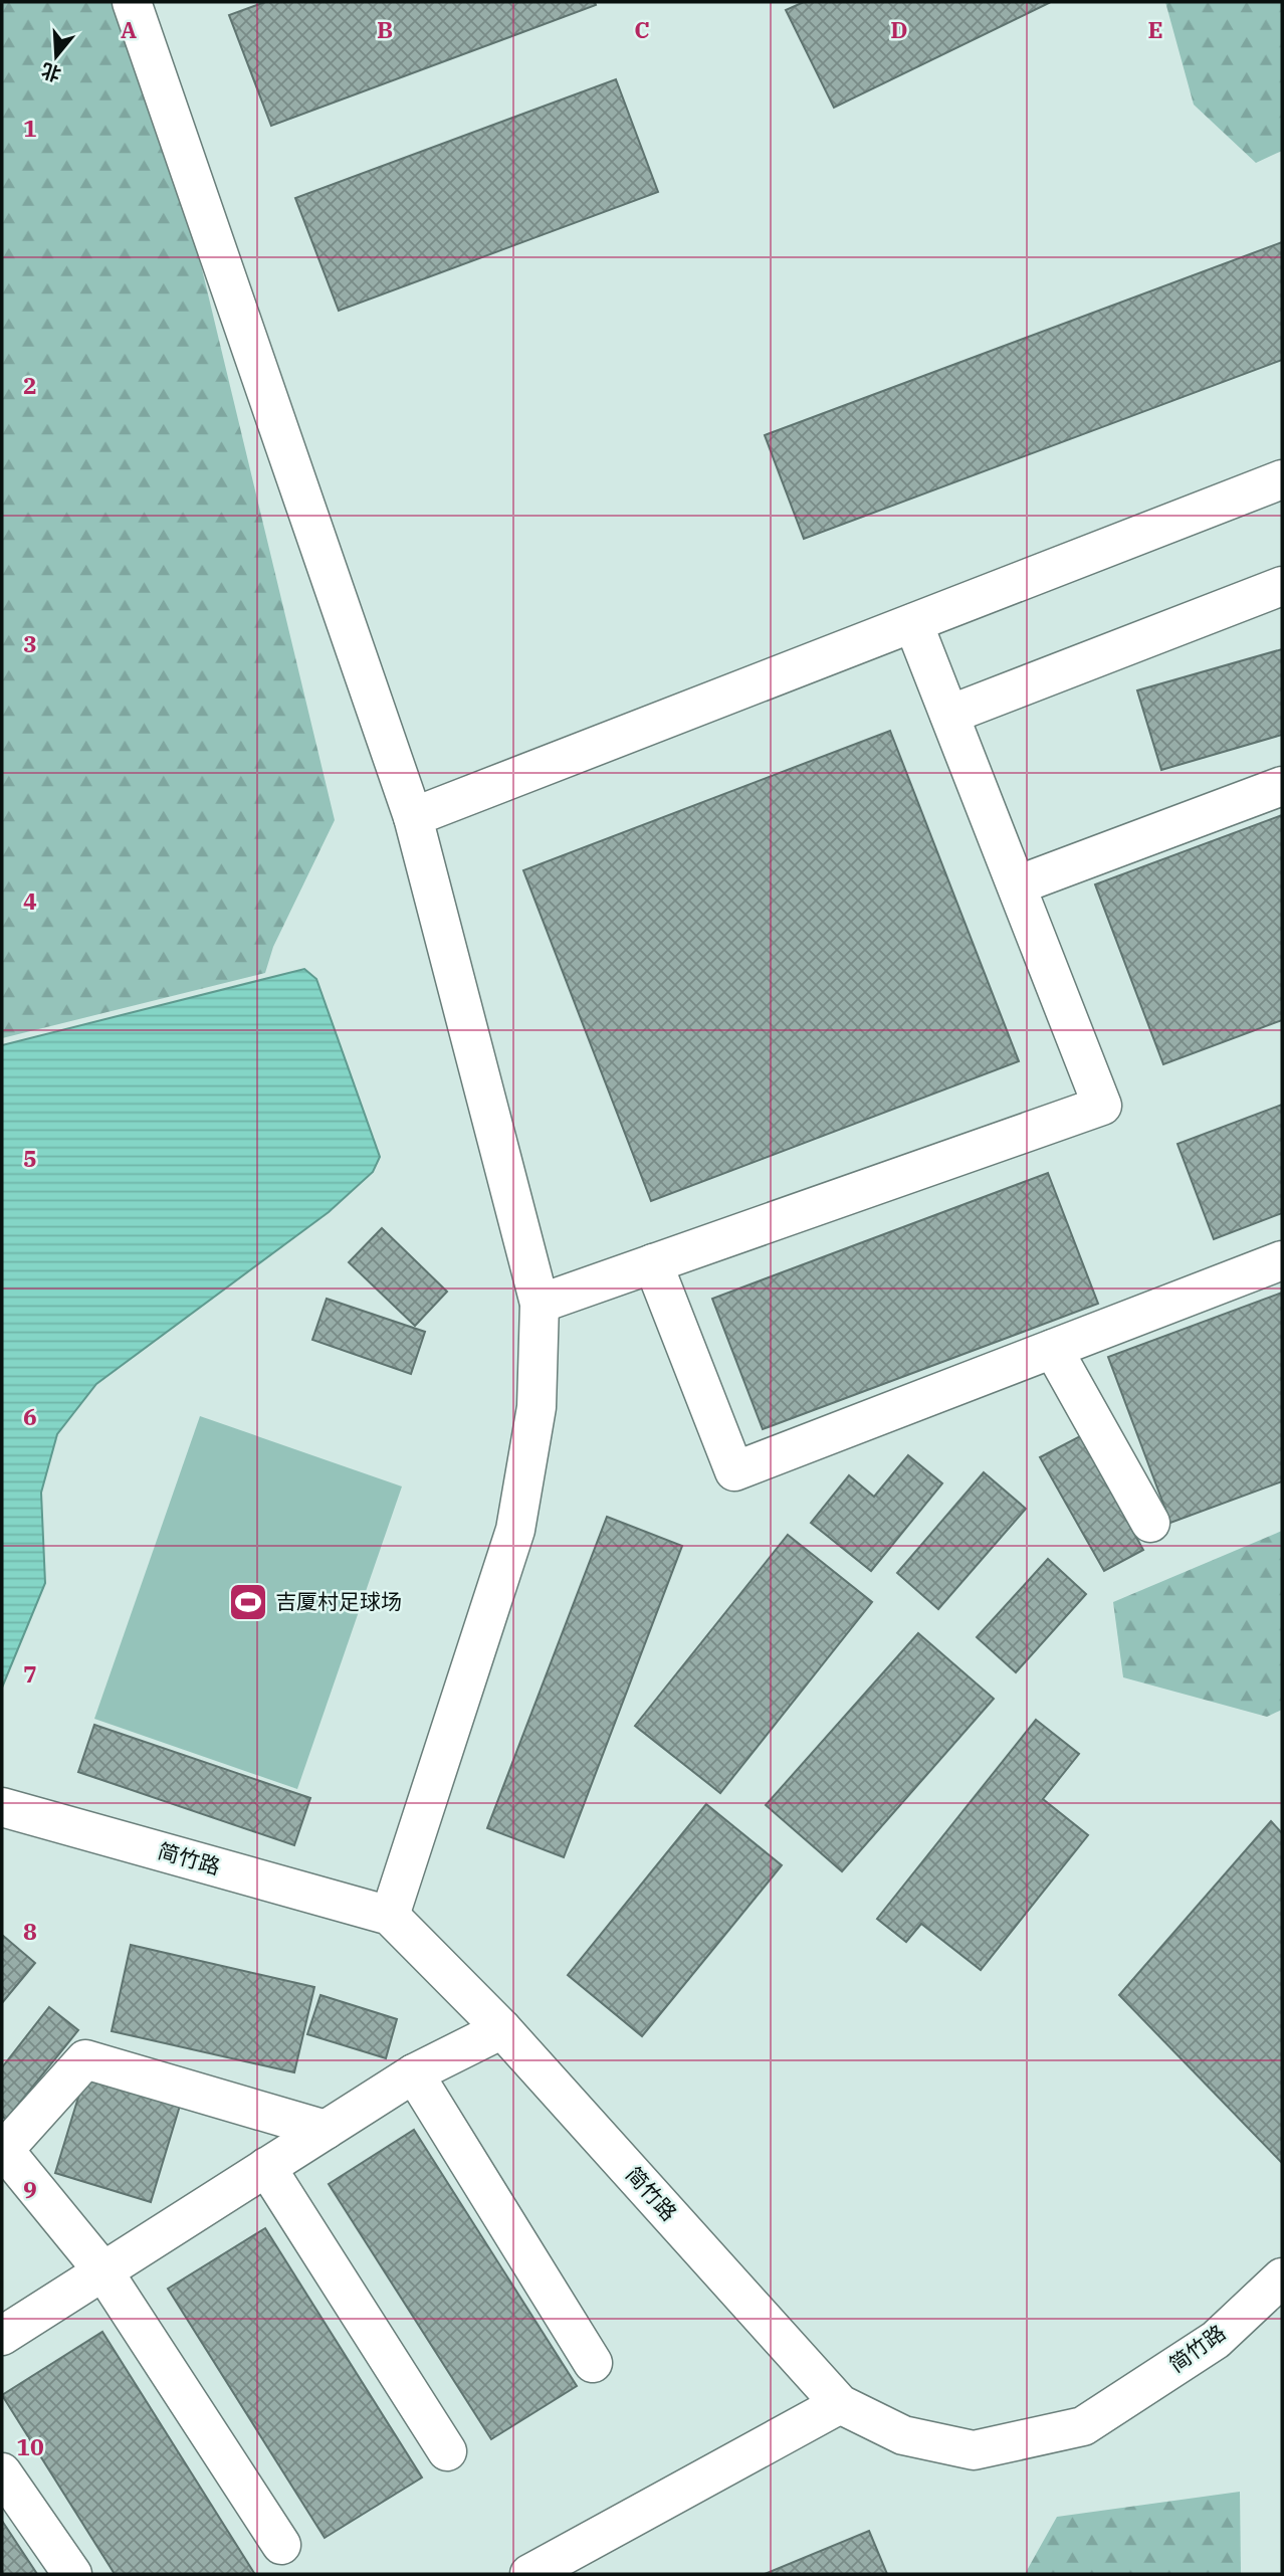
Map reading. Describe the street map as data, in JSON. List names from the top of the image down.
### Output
{
  "streets": {
    "street": ["简竹路"]
  },
  "places": {
    "sports": ["吉厦村足球场"]
  },
  "north": "bottom",
  "grid": {
    "columns": [
      "A",
      "B",
      "C",
      "D",
      "E"
    ],
    "rows": [
      "1",
      "2",
      "3",
      "4",
      "5",
      "6",
      "7",
      "8",
      "9",
      "10"
    ]
  }
}
